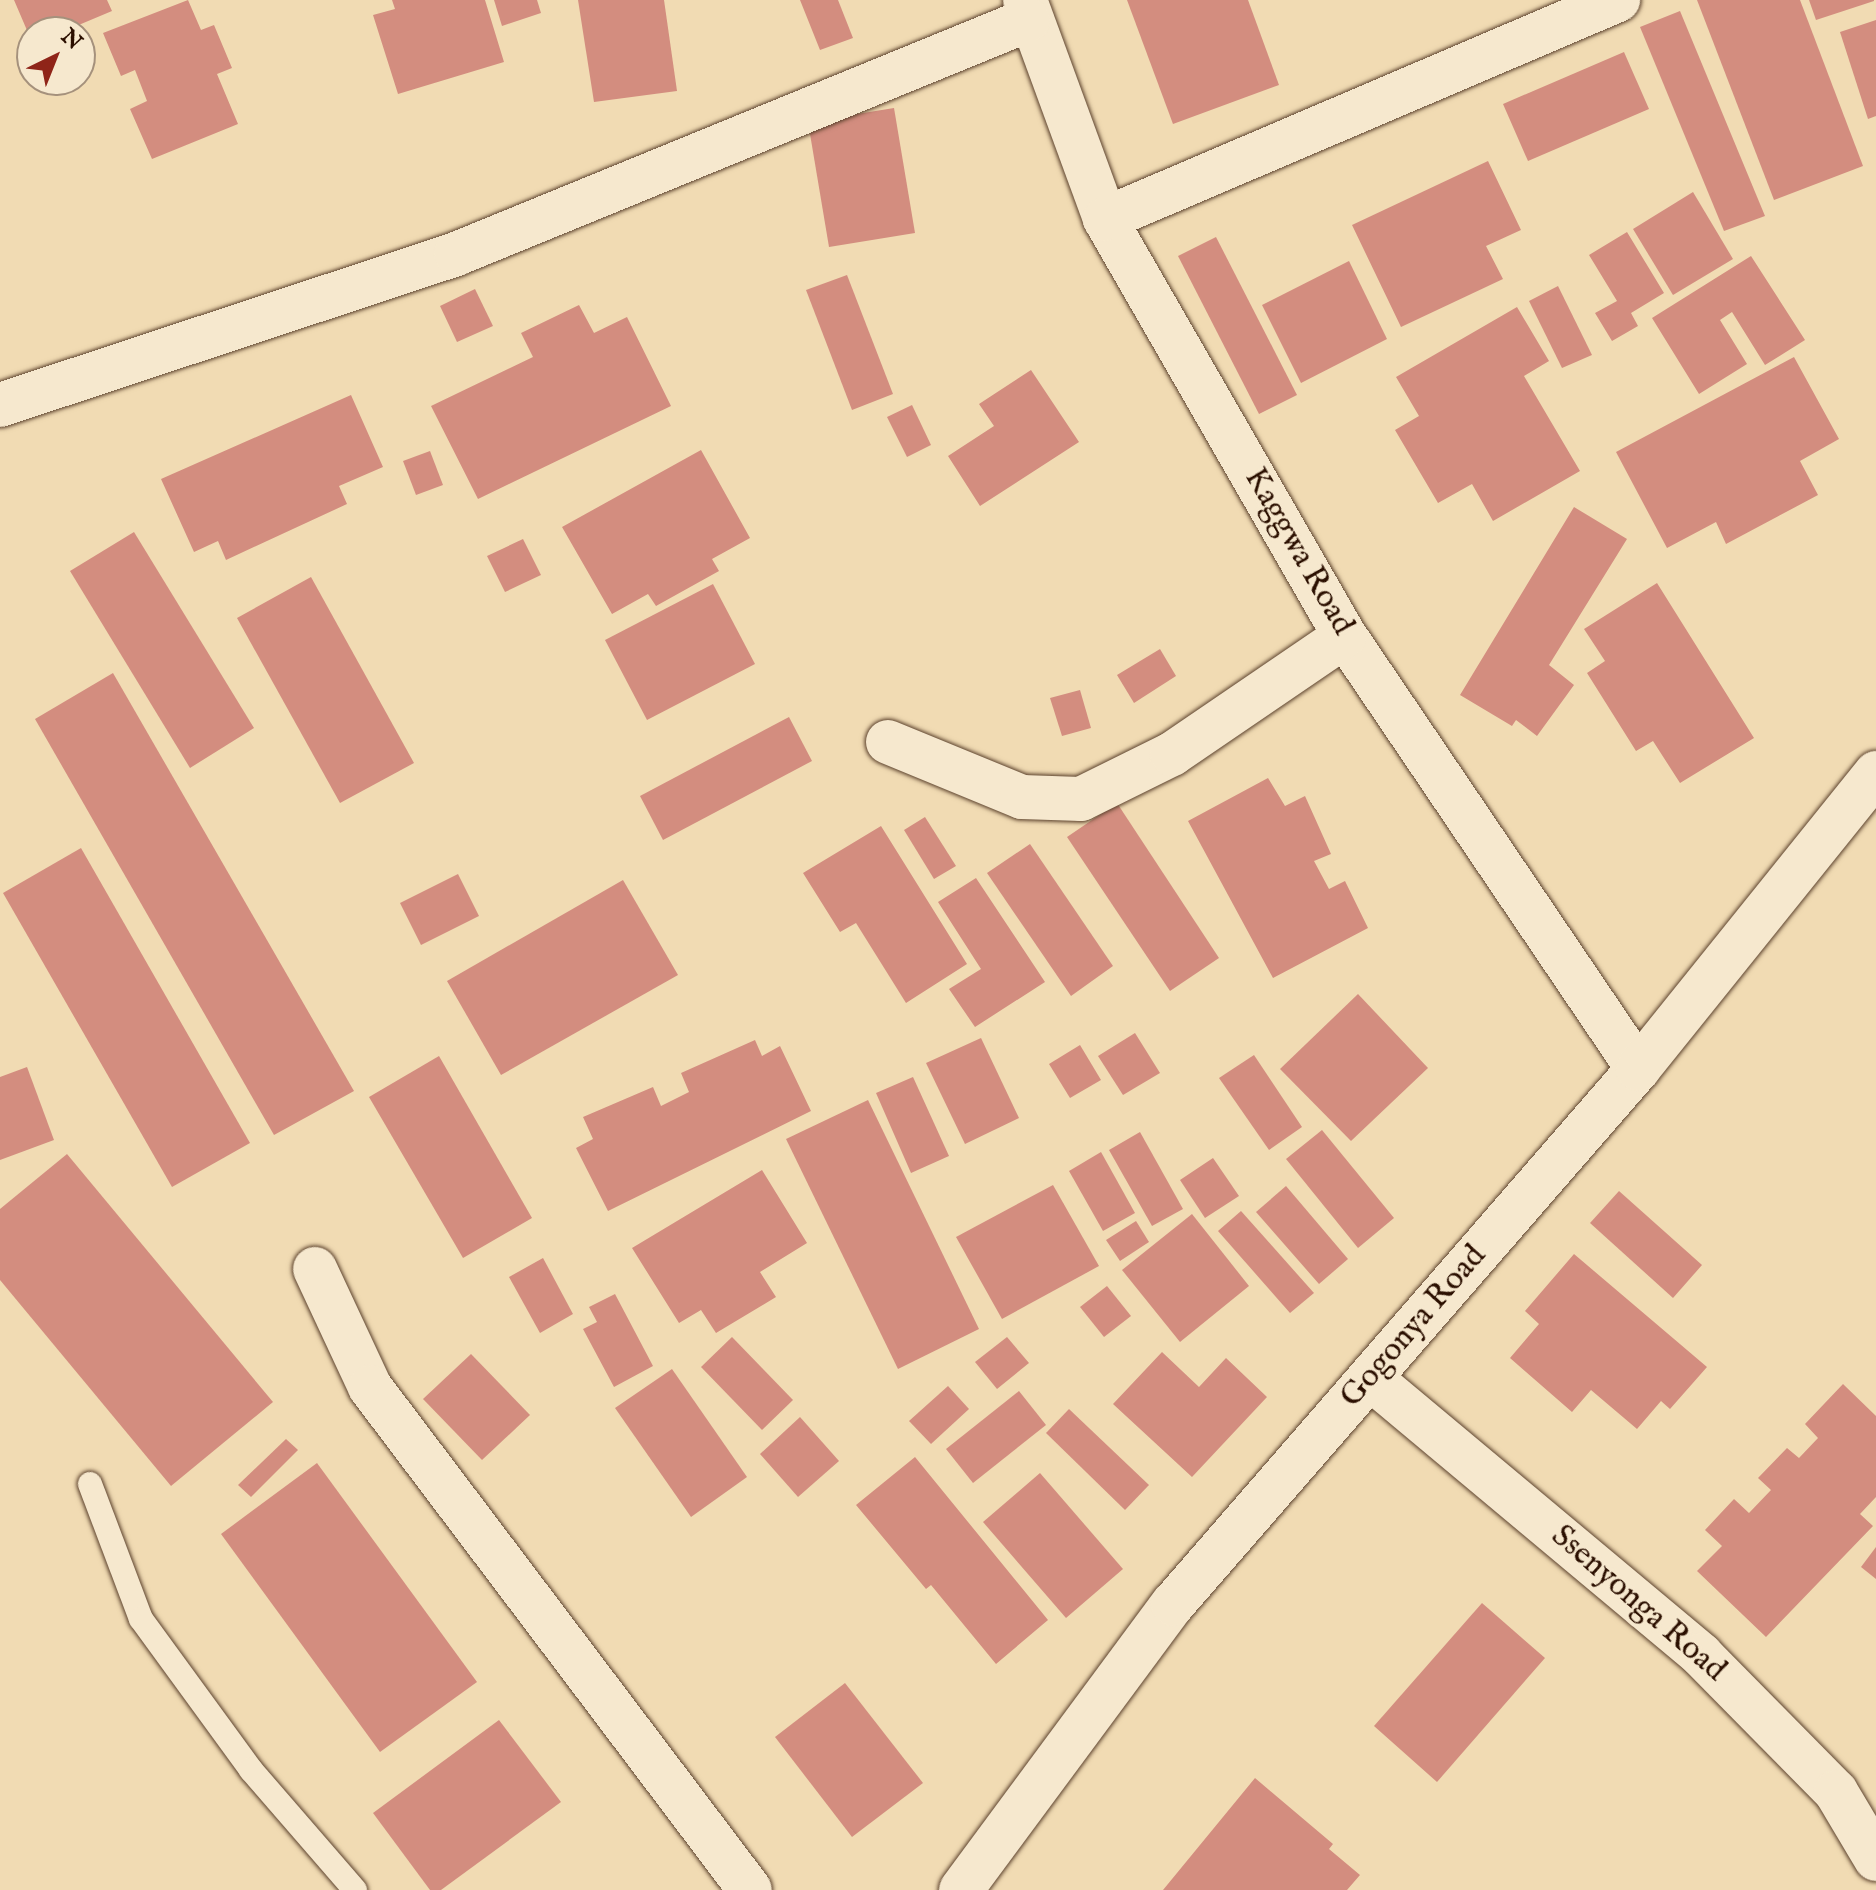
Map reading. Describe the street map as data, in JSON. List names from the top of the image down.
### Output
{
  "streets": {
    "street": ["Kaggwa Road", "Gogonya Road", "Ssenyonga Road"]
  },
  "crossings": [
    ["Kaggwa Road", "Gogonya Road"],
    ["Gogonya Road", "Ssenyonga Road"]
  ],
  "north": "top right"
}
